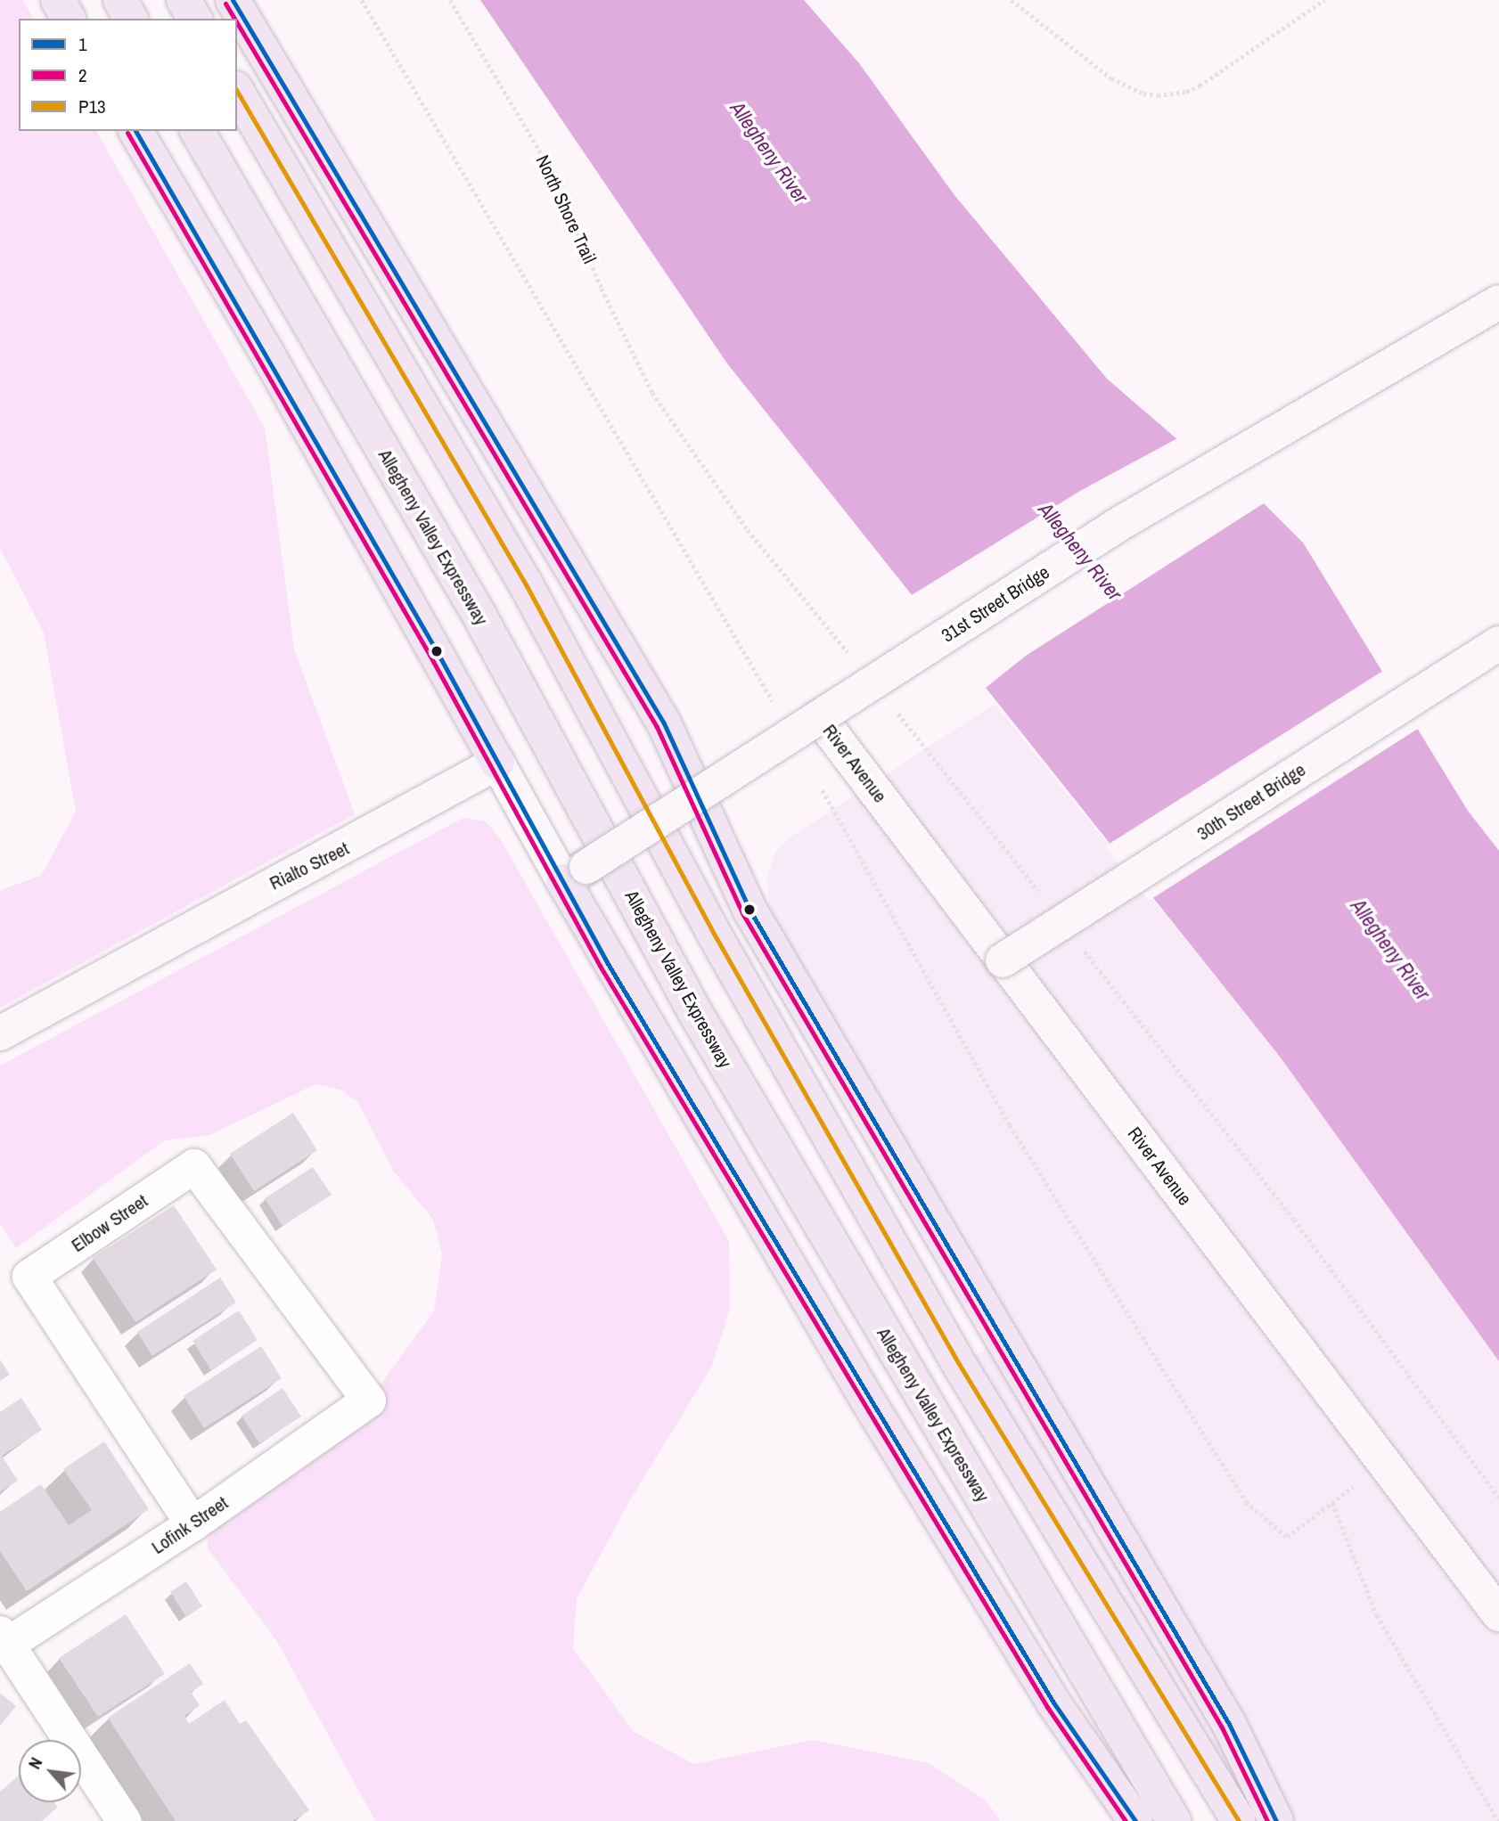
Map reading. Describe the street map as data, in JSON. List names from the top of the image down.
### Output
{
  "streets": {
    "highway": ["Allegheny Valley Expressway"],
    "street": [
      "31st Street Bridge",
      "River Avenue",
      "30th Street Bridge",
      "Rialto Street",
      "Elbow Street",
      "Lofink Street"
    ],
    "path": ["North Shore Trail"]
  },
  "crossings": [
    ["31st Street Bridge", "River Avenue"],
    ["River Avenue", "30th Street Bridge"],
    ["Elbow Street", "Lofink Street"]
  ],
  "water": ["Allegheny River"],
  "lines": ["transit line 1", "transit line 2", "transit line P13"],
  "legend": ["1", "2", "P13"],
  "north": "top left"
}
